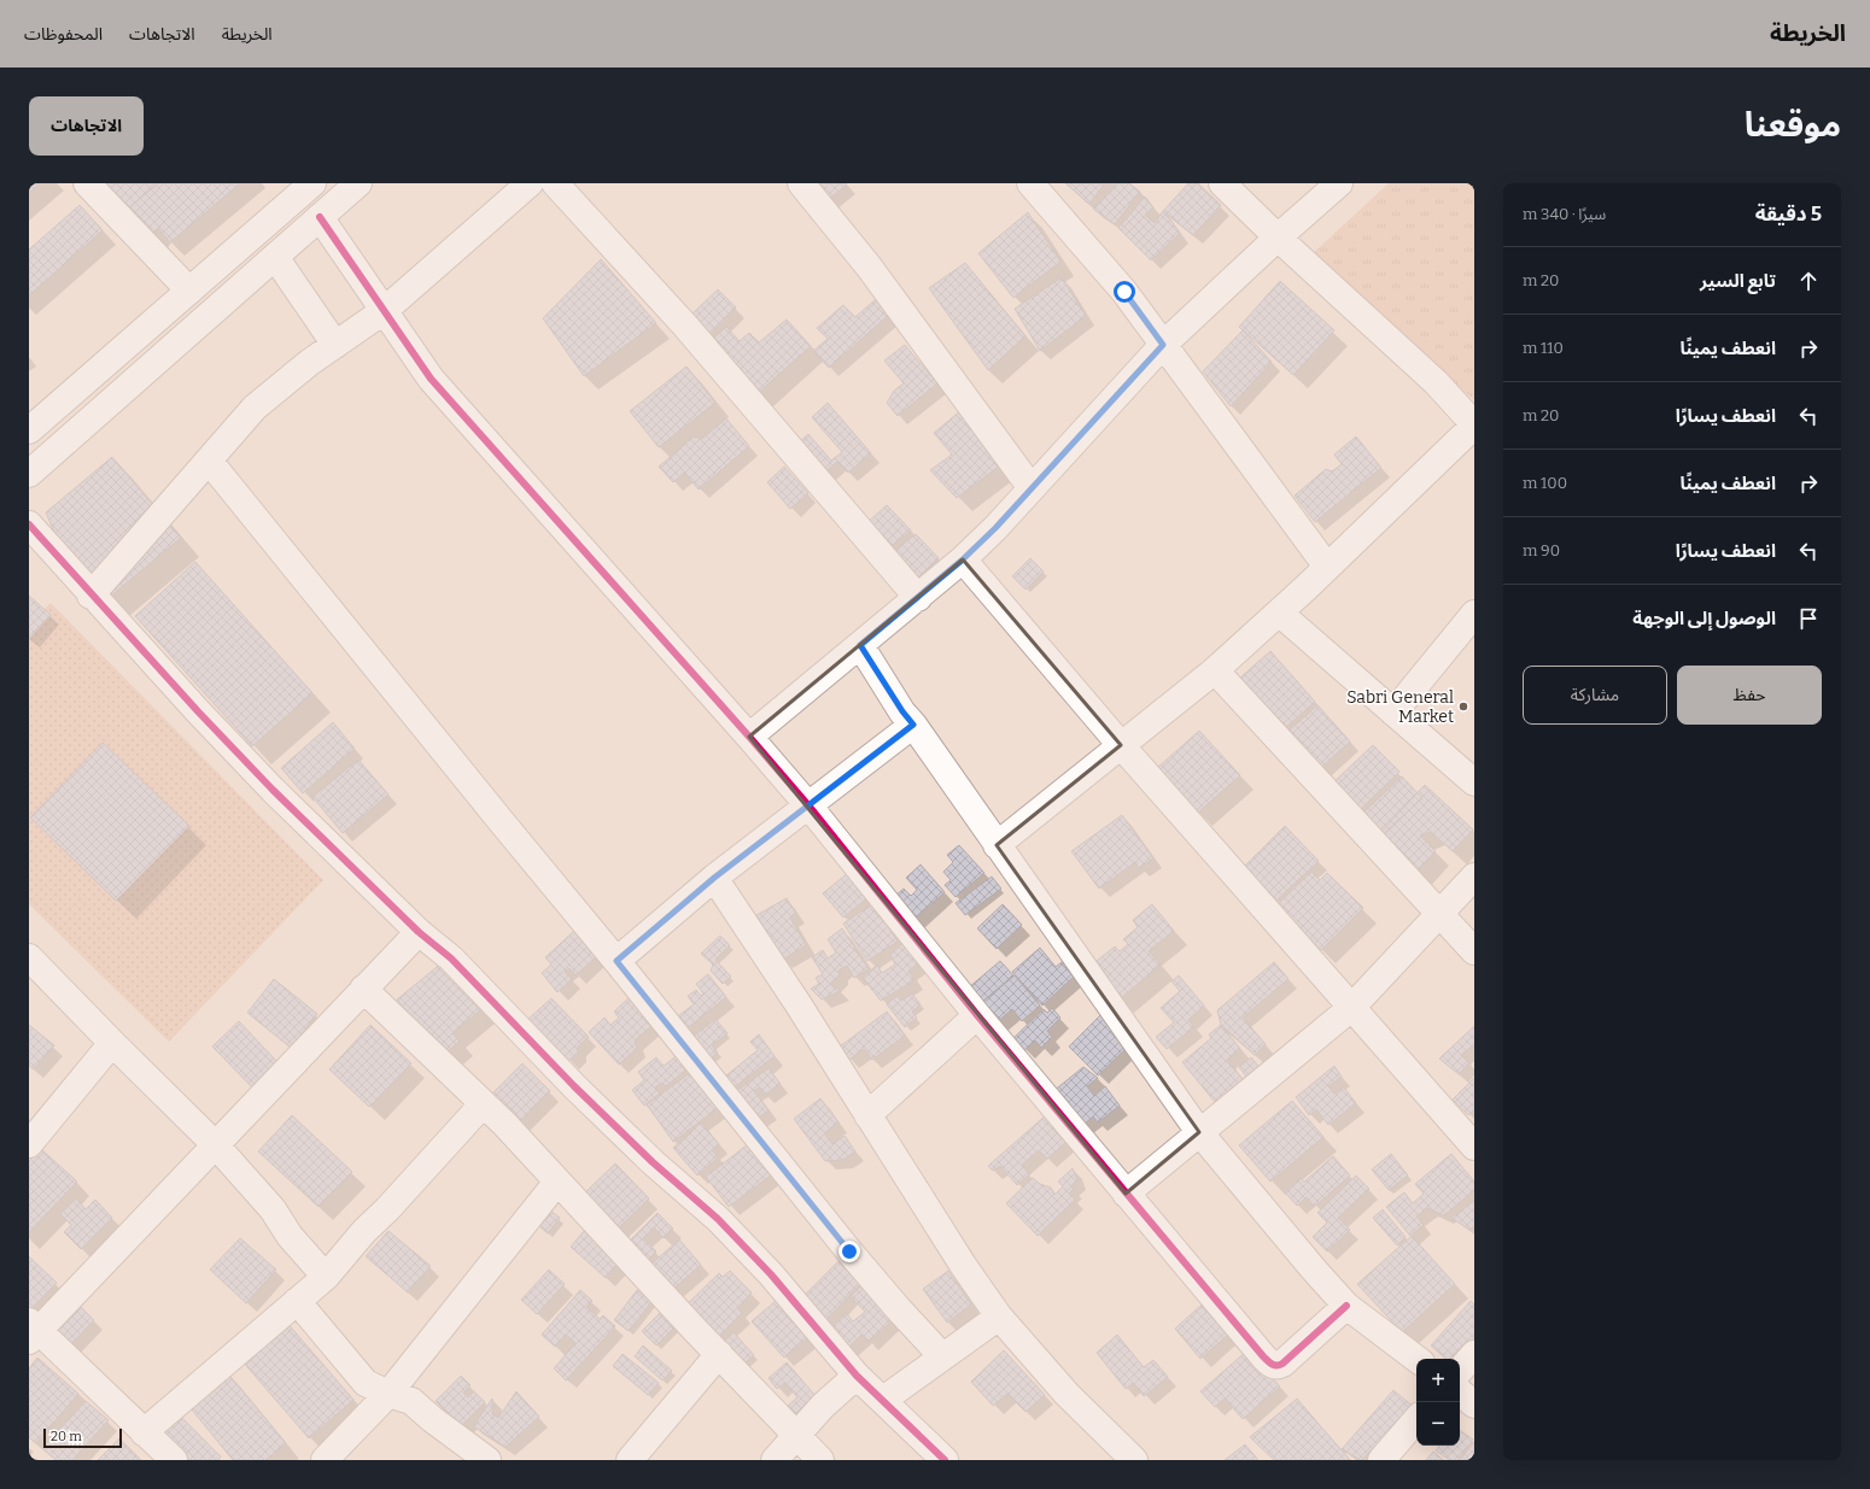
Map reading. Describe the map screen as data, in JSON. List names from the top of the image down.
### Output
{
  "places": ["Sabri General Market"],
  "scale_bar": "20 m",
  "page": {
    "header": "الخريطة",
    "nav": ["الخريطة", "الاتجاهات", "المحفوظات"],
    "title": "موقعنا",
    "buttons": [
      "الاتجاهات",
      ["حفظ", "مشاركة"]
    ],
    "heading": ["5 دقيقة", "سيرًا · 340 m"],
    "list": [
      ["تابع السير", "20 m"],
      ["انعطف يمينًا", "110 m"],
      ["انعطف يسارًا", "20 m"],
      ["انعطف يمينًا", "100 m"],
      ["انعطف يسارًا", "90 m"],
      "الوصول إلى الوجهة"
    ],
    "map_buttons": ["+", "−"],
    "scale": "20 m"
  }
}
